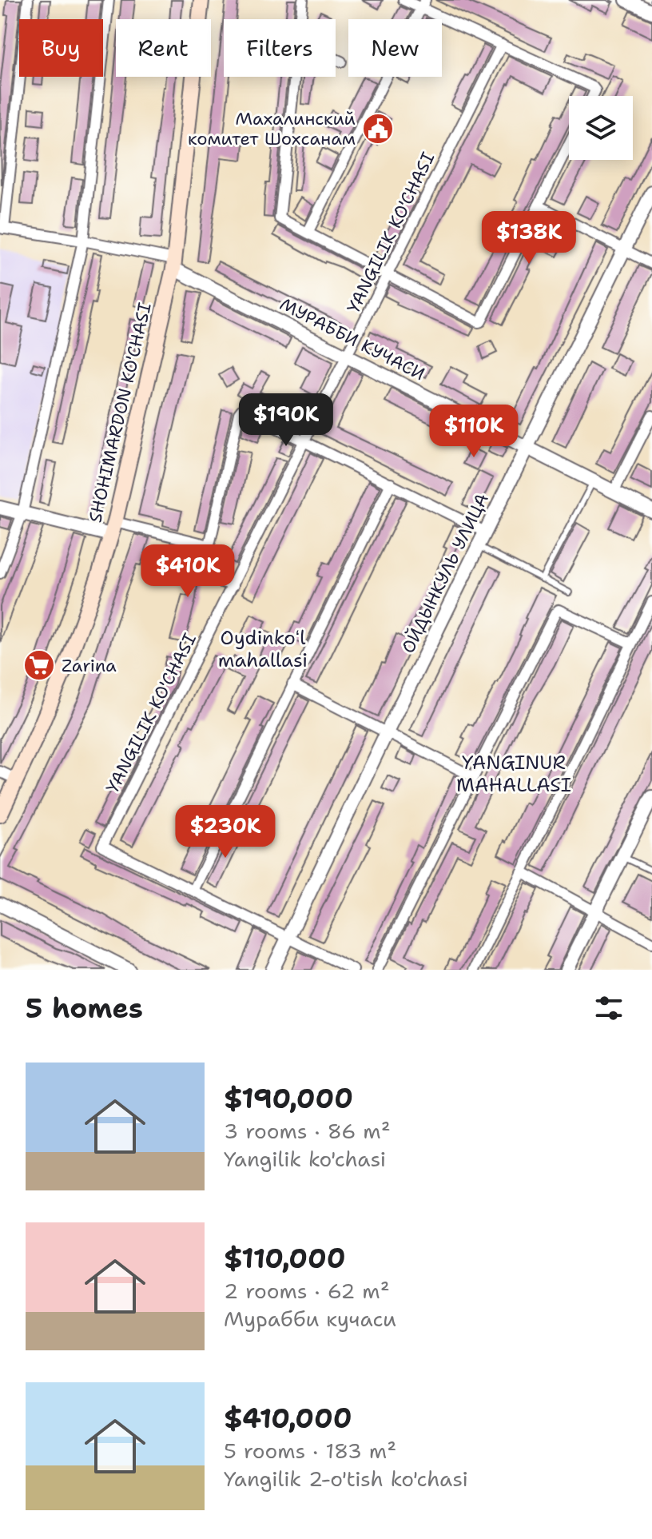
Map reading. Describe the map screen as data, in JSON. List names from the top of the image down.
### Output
{
  "streets": {
    "main road": ["SHOHIMARDON KO'CHASI"],
    "street": ["YANGILIK KO'CHASI", "МУРАББИ КУЧАСИ", "ОЙДЫНКУЛЬ УЛИЦА"]
  },
  "crossings": [
    ["YANGILIK KO'CHASI", "МУРАББИ КУЧАСИ"],
    ["МУРАББИ КУЧАСИ", "SHOHIMARDON KO'CHASI"],
    ["МУРАББИ КУЧАСИ", "ОЙДЫНКУЛЬ УЛИЦА"]
  ],
  "districts": ["Oydinkoʻl mahallasi", "YANGINUR MAHALLASI"],
  "places": {
    "public building": ["Махалинский комитет Шохcанам"],
    "supermarket": ["Zarina"]
  },
  "page": {
    "chip": [
      "Buy",
      "Rent",
      "Filters",
      "New"
    ],
    "price": [
      "$138K",
      "$190K",
      "$110K",
      "$410K",
      "$230K"
    ],
    "heading": "5 homes",
    "list": [
      {
        "name": "$190,000",
        "note": "3 rooms · 86 m² · Yangilik ko'chasi"
      },
      {
        "name": "$110,000",
        "note": "2 rooms · 62 m² · Мурабби кучаси"
      },
      {
        "name": "$410,000",
        "note": "5 rooms · 183 m² · Yangilik 2-o'tish ko'chasi"
      }
    ]
  }
}
